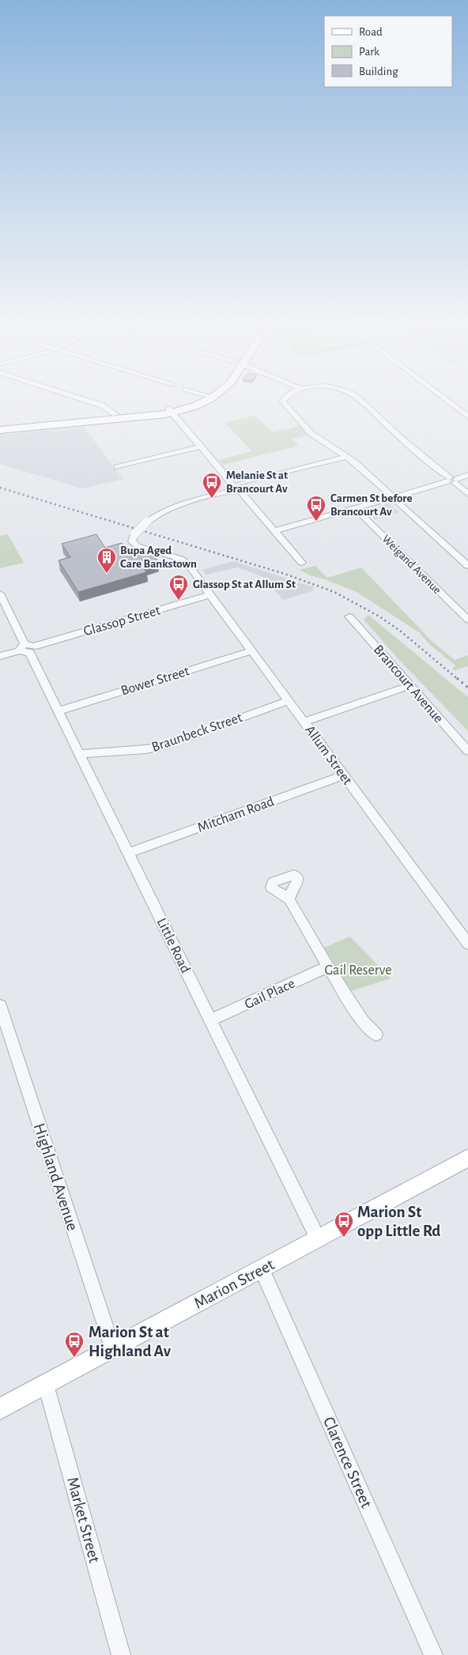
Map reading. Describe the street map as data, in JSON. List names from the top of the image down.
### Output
{
  "streets": {
    "main road": ["Marion Street"],
    "street": [
      "Weigand Avenue",
      "Glassop Street",
      "Bower Street",
      "Brancourt Avenue",
      "Braunbeck Street",
      "Allum Street",
      "Mitcham Road",
      "Little Road",
      "Gail Place",
      "Highland Avenue",
      "Clarence Street",
      "Market Street"
    ]
  },
  "crossings": [
    ["Glassop Street", "Allum Street"],
    ["Glassop Street", "Little Road"],
    ["Bower Street", "Allum Street"],
    ["Bower Street", "Little Road"],
    ["Braunbeck Street", "Allum Street"],
    ["Braunbeck Street", "Little Road"],
    ["Allum Street", "Mitcham Road"],
    ["Mitcham Road", "Little Road"],
    ["Little Road", "Gail Place"],
    ["Little Road", "Marion Street"],
    ["Highland Avenue", "Marion Street"],
    ["Marion Street", "Clarence Street"],
    ["Marion Street", "Market Street"]
  ],
  "parks": ["Gail Reserve"],
  "places": {
    "bus stop": [
      "Melanie St at Brancourt Av",
      "Carmen St before Brancourt Av",
      "Glassop St at Allum St",
      "Marion St opp Little Rd",
      "Marion St at Highland Av"
    ],
    "building": ["Bupa Aged Care Bankstown"]
  },
  "legend": ["Road", "Park", "Building"]
}
